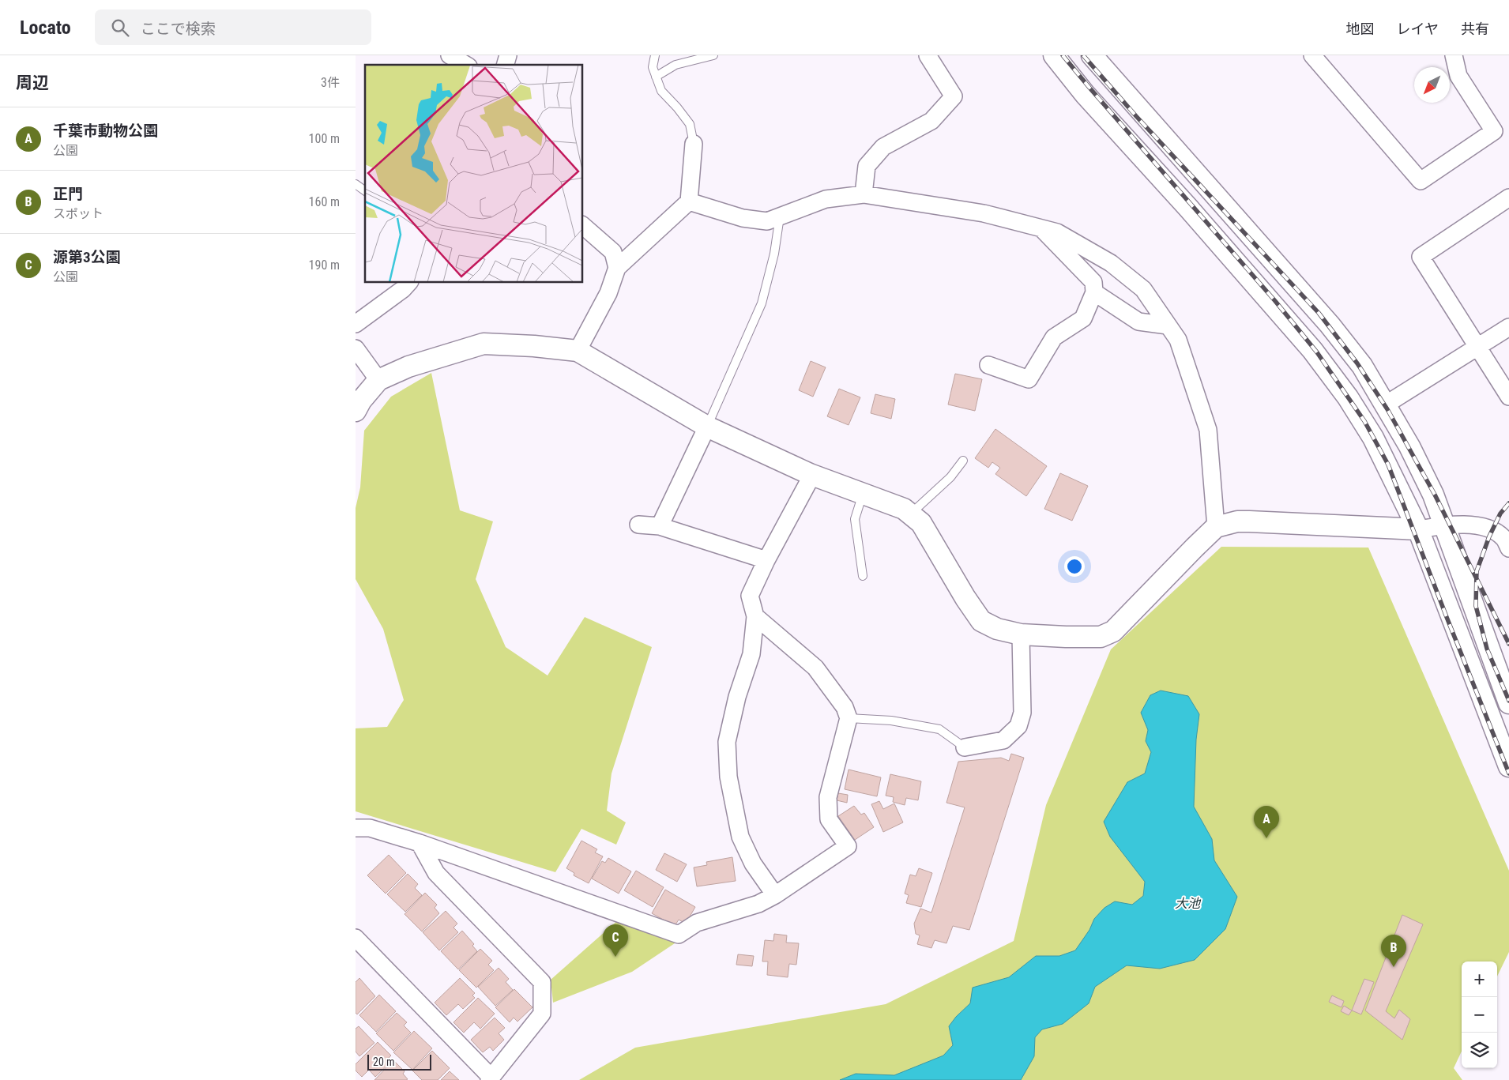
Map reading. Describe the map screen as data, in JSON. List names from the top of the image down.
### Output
{
  "water": ["大池"],
  "scale_bar": "20 m",
  "north": "bottom left",
  "page": {
    "header": "Locato",
    "search": "ここで検索",
    "nav": ["地図", "レイヤ", "共有"],
    "heading": ["周辺", "3件"],
    "list": [
      {
        "mark": "A",
        "name": "千葉市動物公園",
        "note": "公園",
        "value": "100 m"
      },
      {
        "mark": "B",
        "name": "正門",
        "note": "スポット",
        "value": "160 m"
      },
      {
        "mark": "C",
        "name": "源第3公園",
        "note": "公園",
        "value": "190 m"
      }
    ],
    "pins": ["A", "C", "B"],
    "map_buttons": ["+", "−"],
    "scale": "20 m"
  }
}
